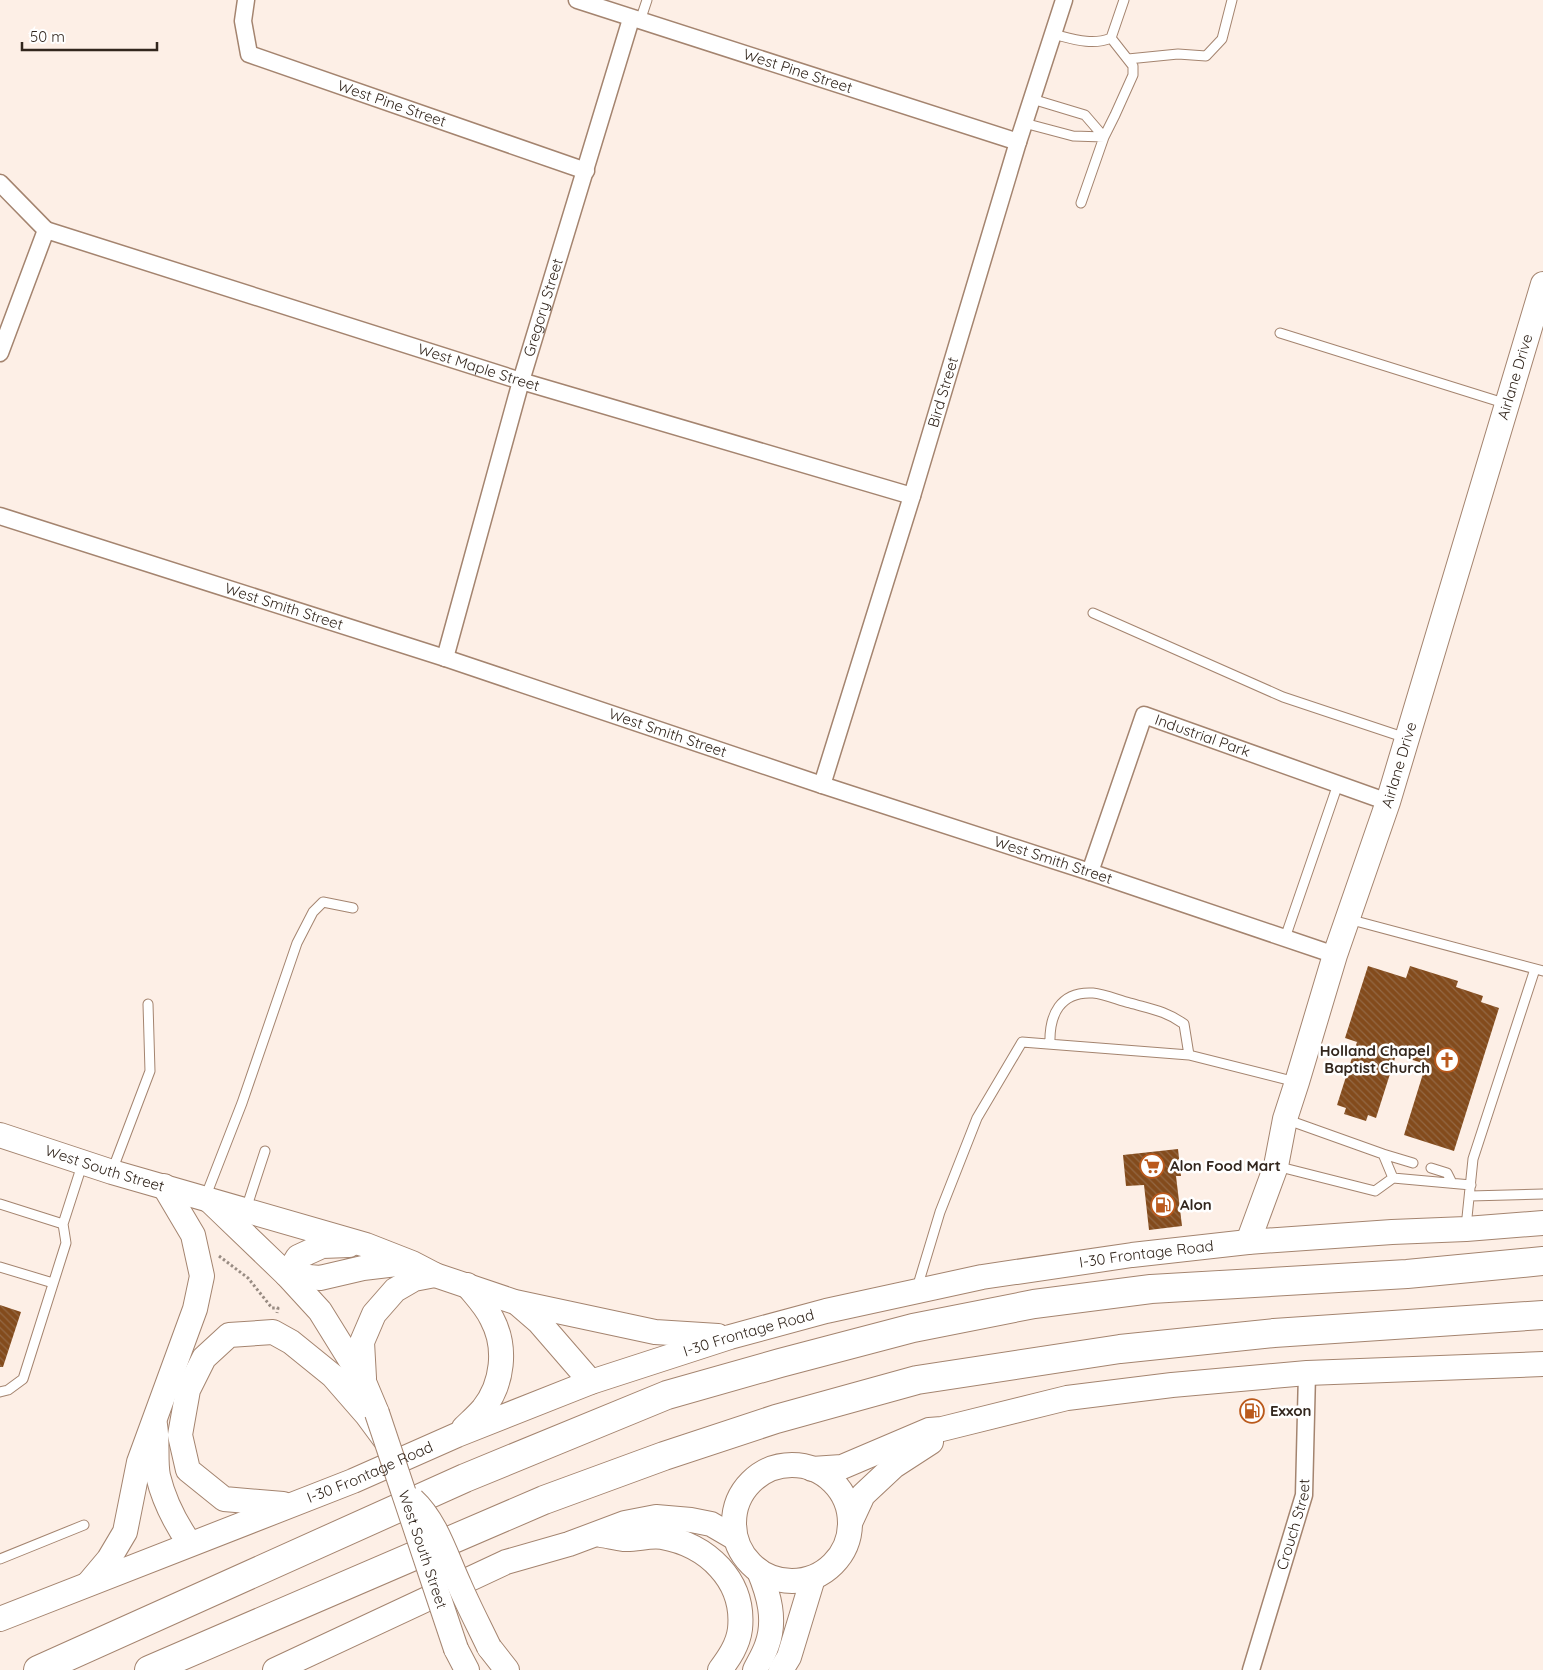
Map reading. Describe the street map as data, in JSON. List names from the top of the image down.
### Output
{
  "streets": {
    "main road": ["Airlane Drive", "West South Street", "I-30 Frontage Road"],
    "street": [
      "West Pine Street",
      "Gregory Street",
      "West Maple Street",
      "Bird Street",
      "West Smith Street",
      "Industrial Park",
      "Crouch Street"
    ]
  },
  "crossings": [
    ["West Pine Street", "Gregory Street"],
    ["West Pine Street", "Bird Street"],
    ["Gregory Street", "West Maple Street"],
    ["Gregory Street", "West Smith Street"],
    ["West Maple Street", "Bird Street"],
    ["Airlane Drive", "West Smith Street"],
    ["Airlane Drive", "Industrial Park"],
    ["Airlane Drive", "I-30 Frontage Road"],
    ["Bird Street", "West Smith Street"],
    ["West Smith Street", "Industrial Park"],
    ["West South Street", "I-30 Frontage Road"]
  ],
  "places": {
    "church": ["Holland Chapel Baptist Church"],
    "supermarket": ["Alon Food Mart"],
    "fuel station": ["Alon", "Exxon"]
  },
  "scale_bar": "50 m"
}
